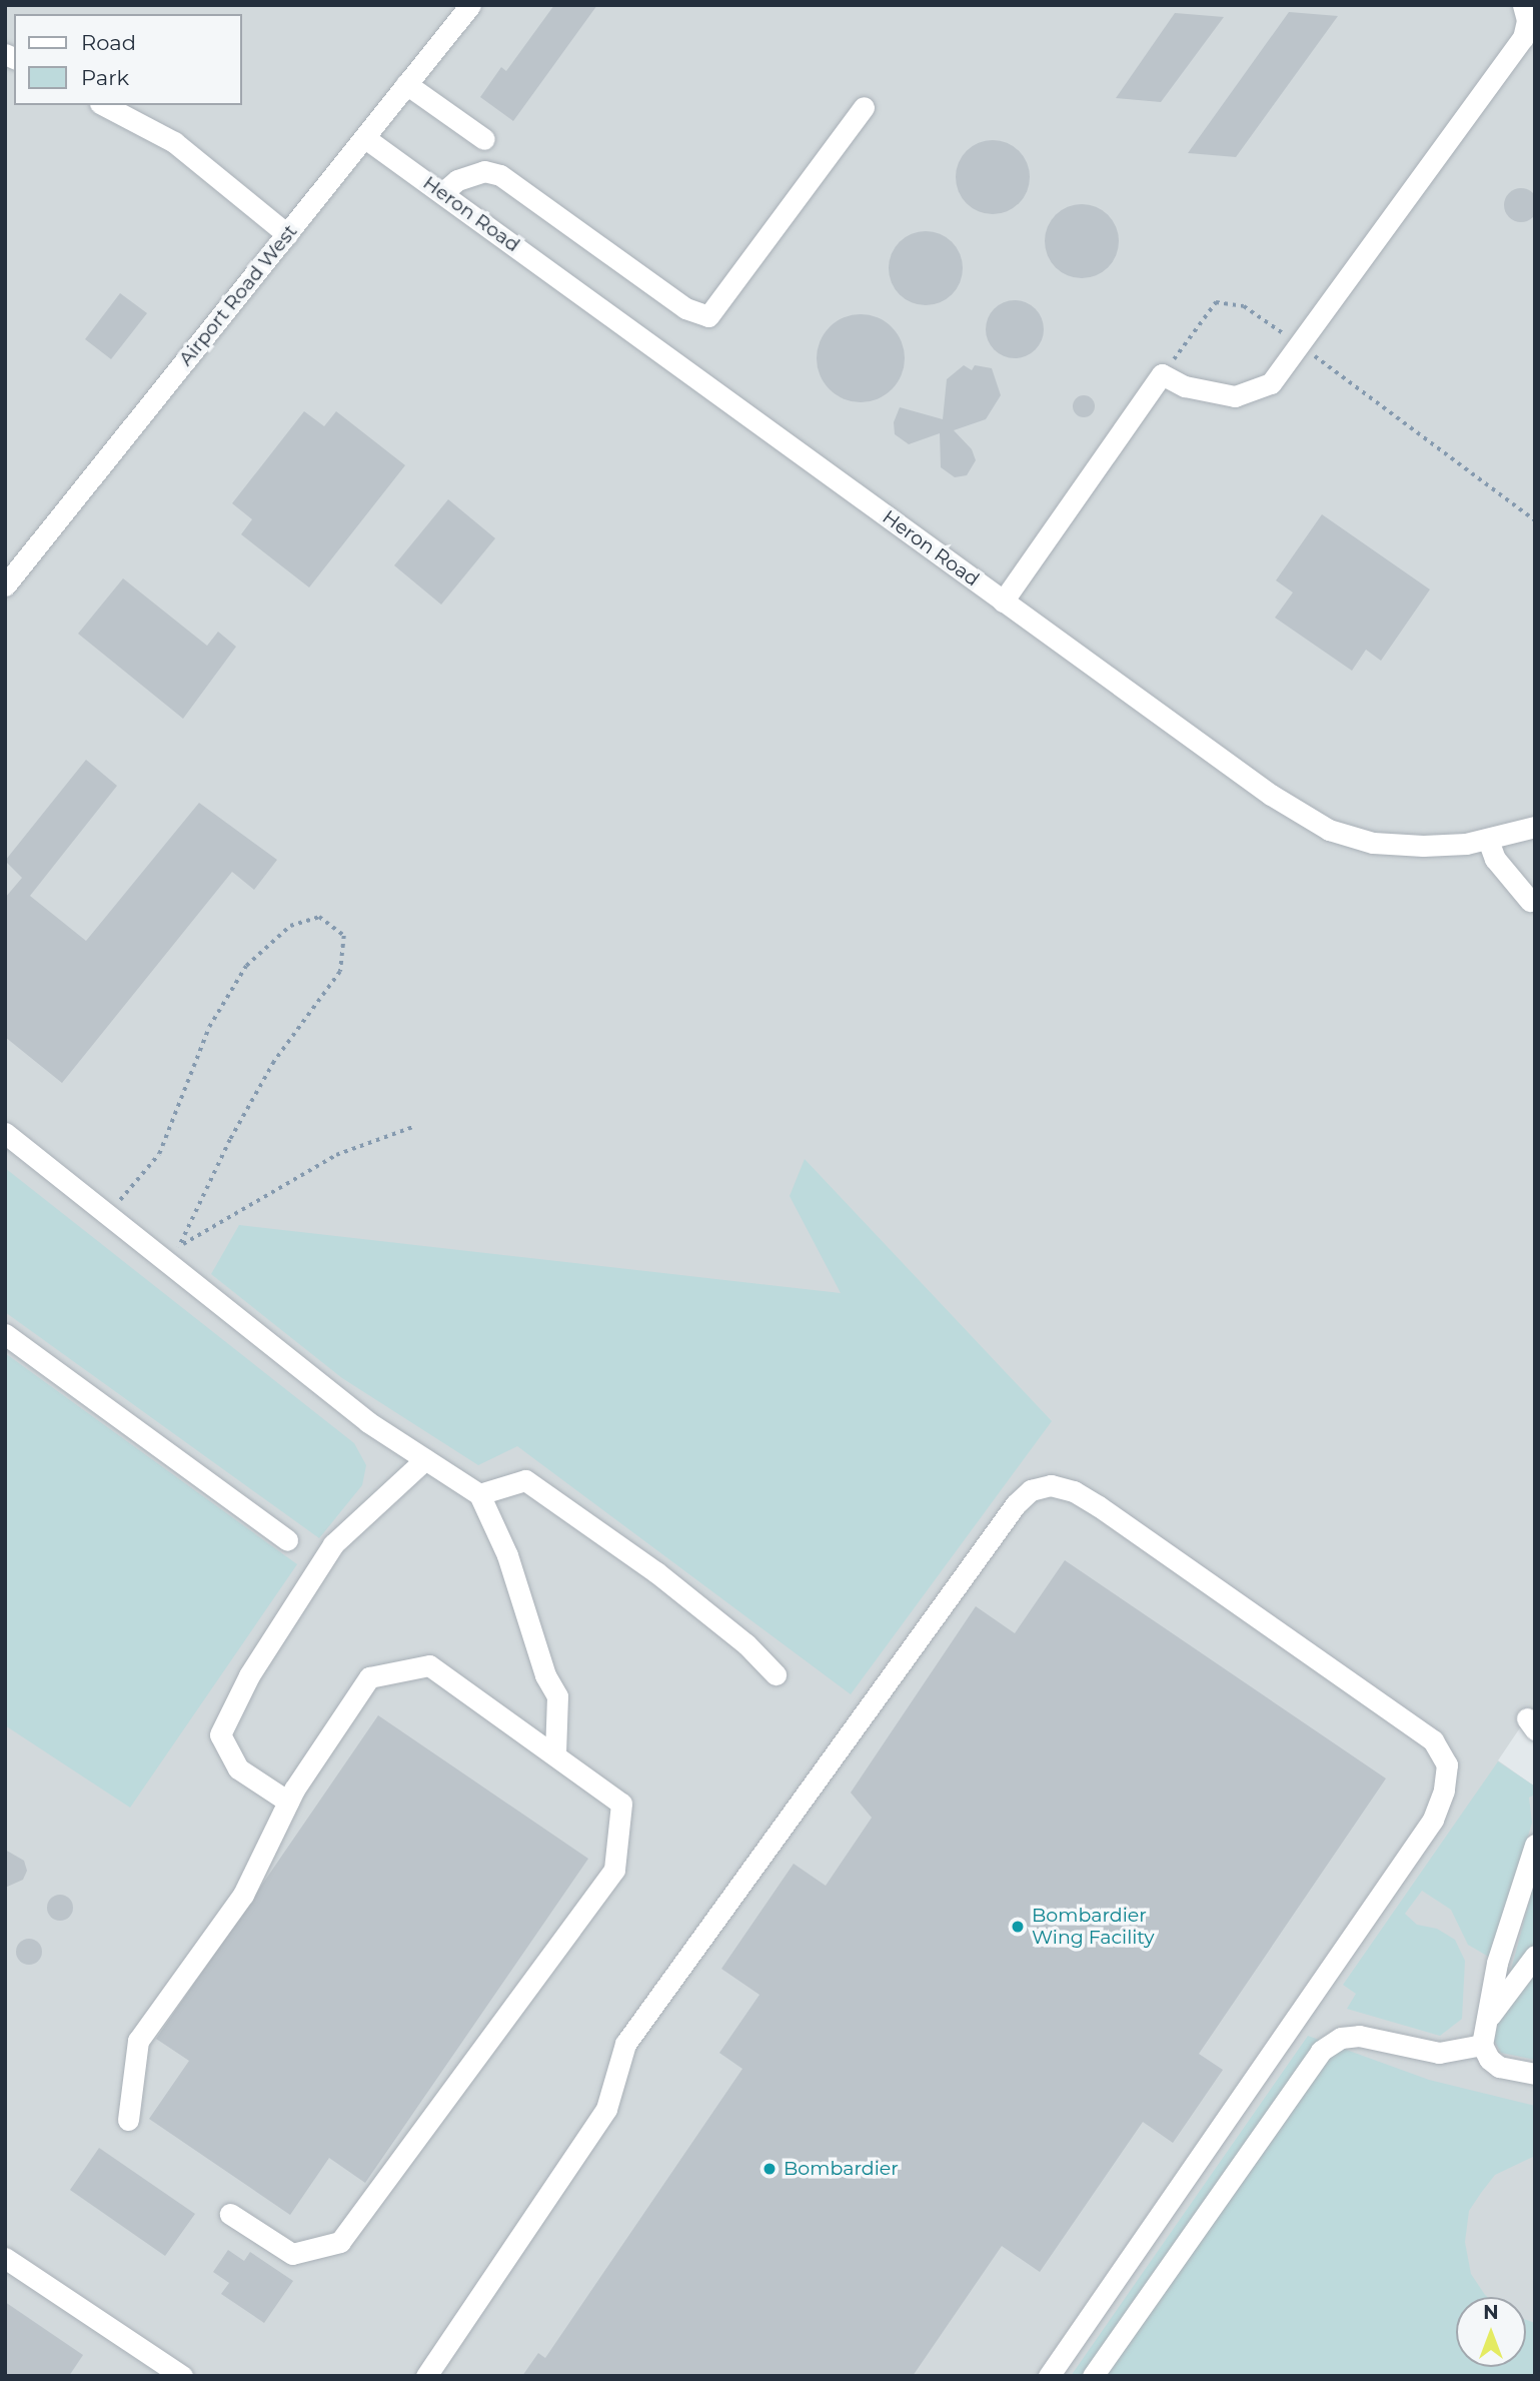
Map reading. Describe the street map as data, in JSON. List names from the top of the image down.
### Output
{
  "streets": {
    "street": ["Heron Road", "Airport Road West"]
  },
  "crossings": [
    ["Heron Road", "Airport Road West"]
  ],
  "places": ["Bombardier Wing Facility", "Bombardier"],
  "legend": ["Road", "Park"],
  "north": "top"
}
